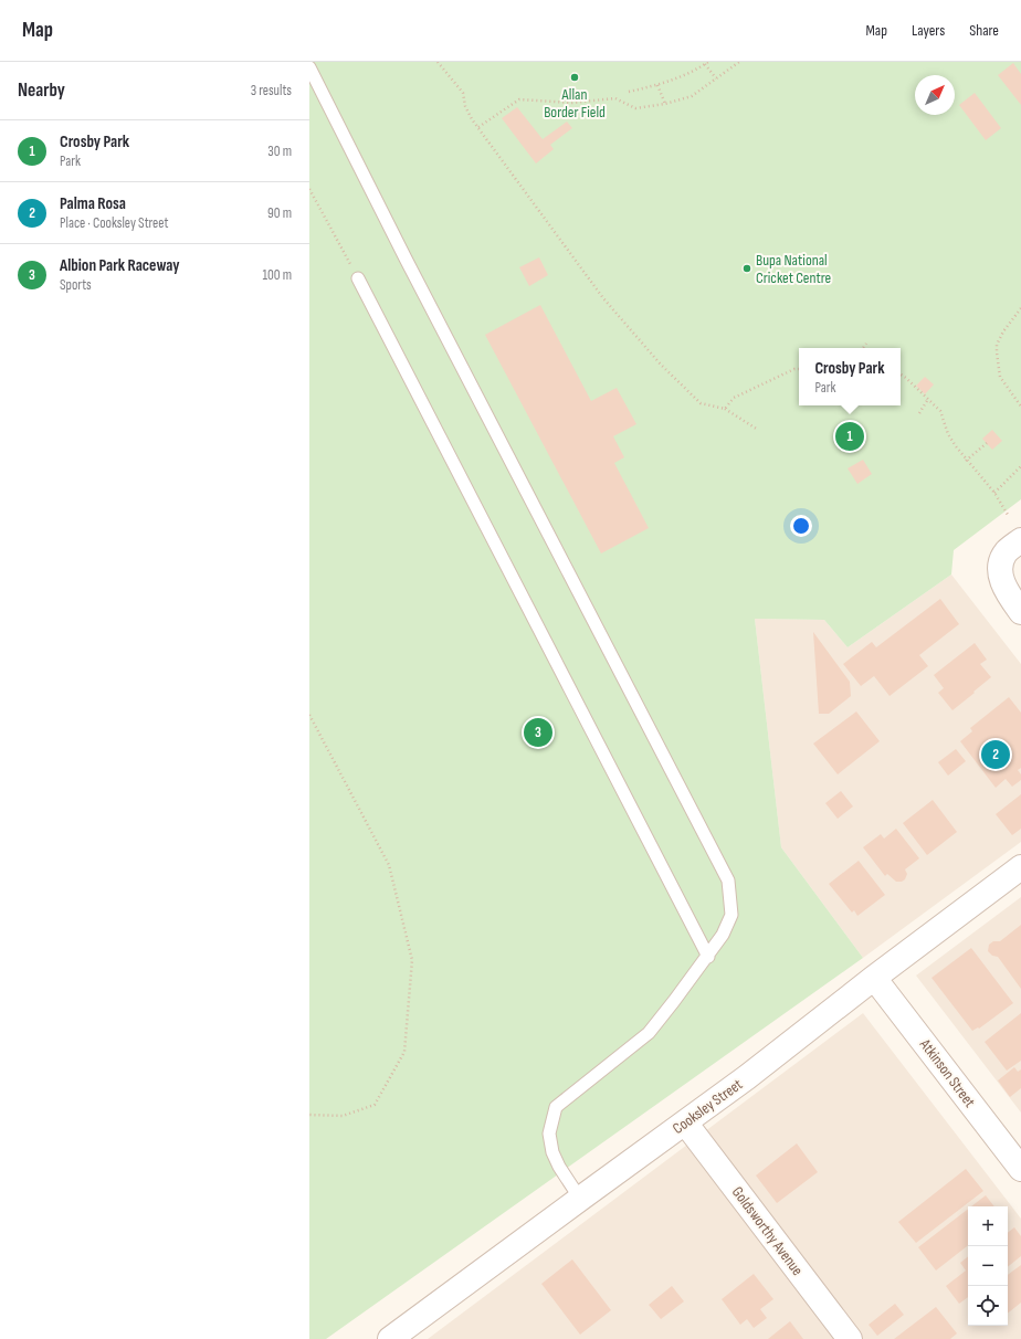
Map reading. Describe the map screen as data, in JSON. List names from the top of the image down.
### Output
{
  "streets": {
    "street": ["Atkinson Street", "Cooksley Street", "Goldsworthy Avenue"]
  },
  "crossings": [
    ["Atkinson Street", "Cooksley Street"],
    ["Cooksley Street", "Goldsworthy Avenue"]
  ],
  "places": ["Allan Border Field", "Bupa National Cricket Centre"],
  "north": "top right",
  "page": {
    "header": "Map",
    "nav": ["Map", "Layers", "Share"],
    "heading": ["Nearby", "3 results"],
    "list": [
      {
        "mark": "1",
        "name": "Crosby Park",
        "note": "Park",
        "value": "30 m"
      },
      {
        "mark": "2",
        "name": "Palma Rosa",
        "note": "Place · Cooksley Street",
        "value": "90 m"
      },
      {
        "mark": "3",
        "name": "Albion Park Raceway",
        "note": "Sports",
        "value": "100 m"
      }
    ],
    "popup": ["Crosby Park", "Park"],
    "pins": ["1", "3", "2"],
    "map_buttons": ["+", "−"]
  }
}
